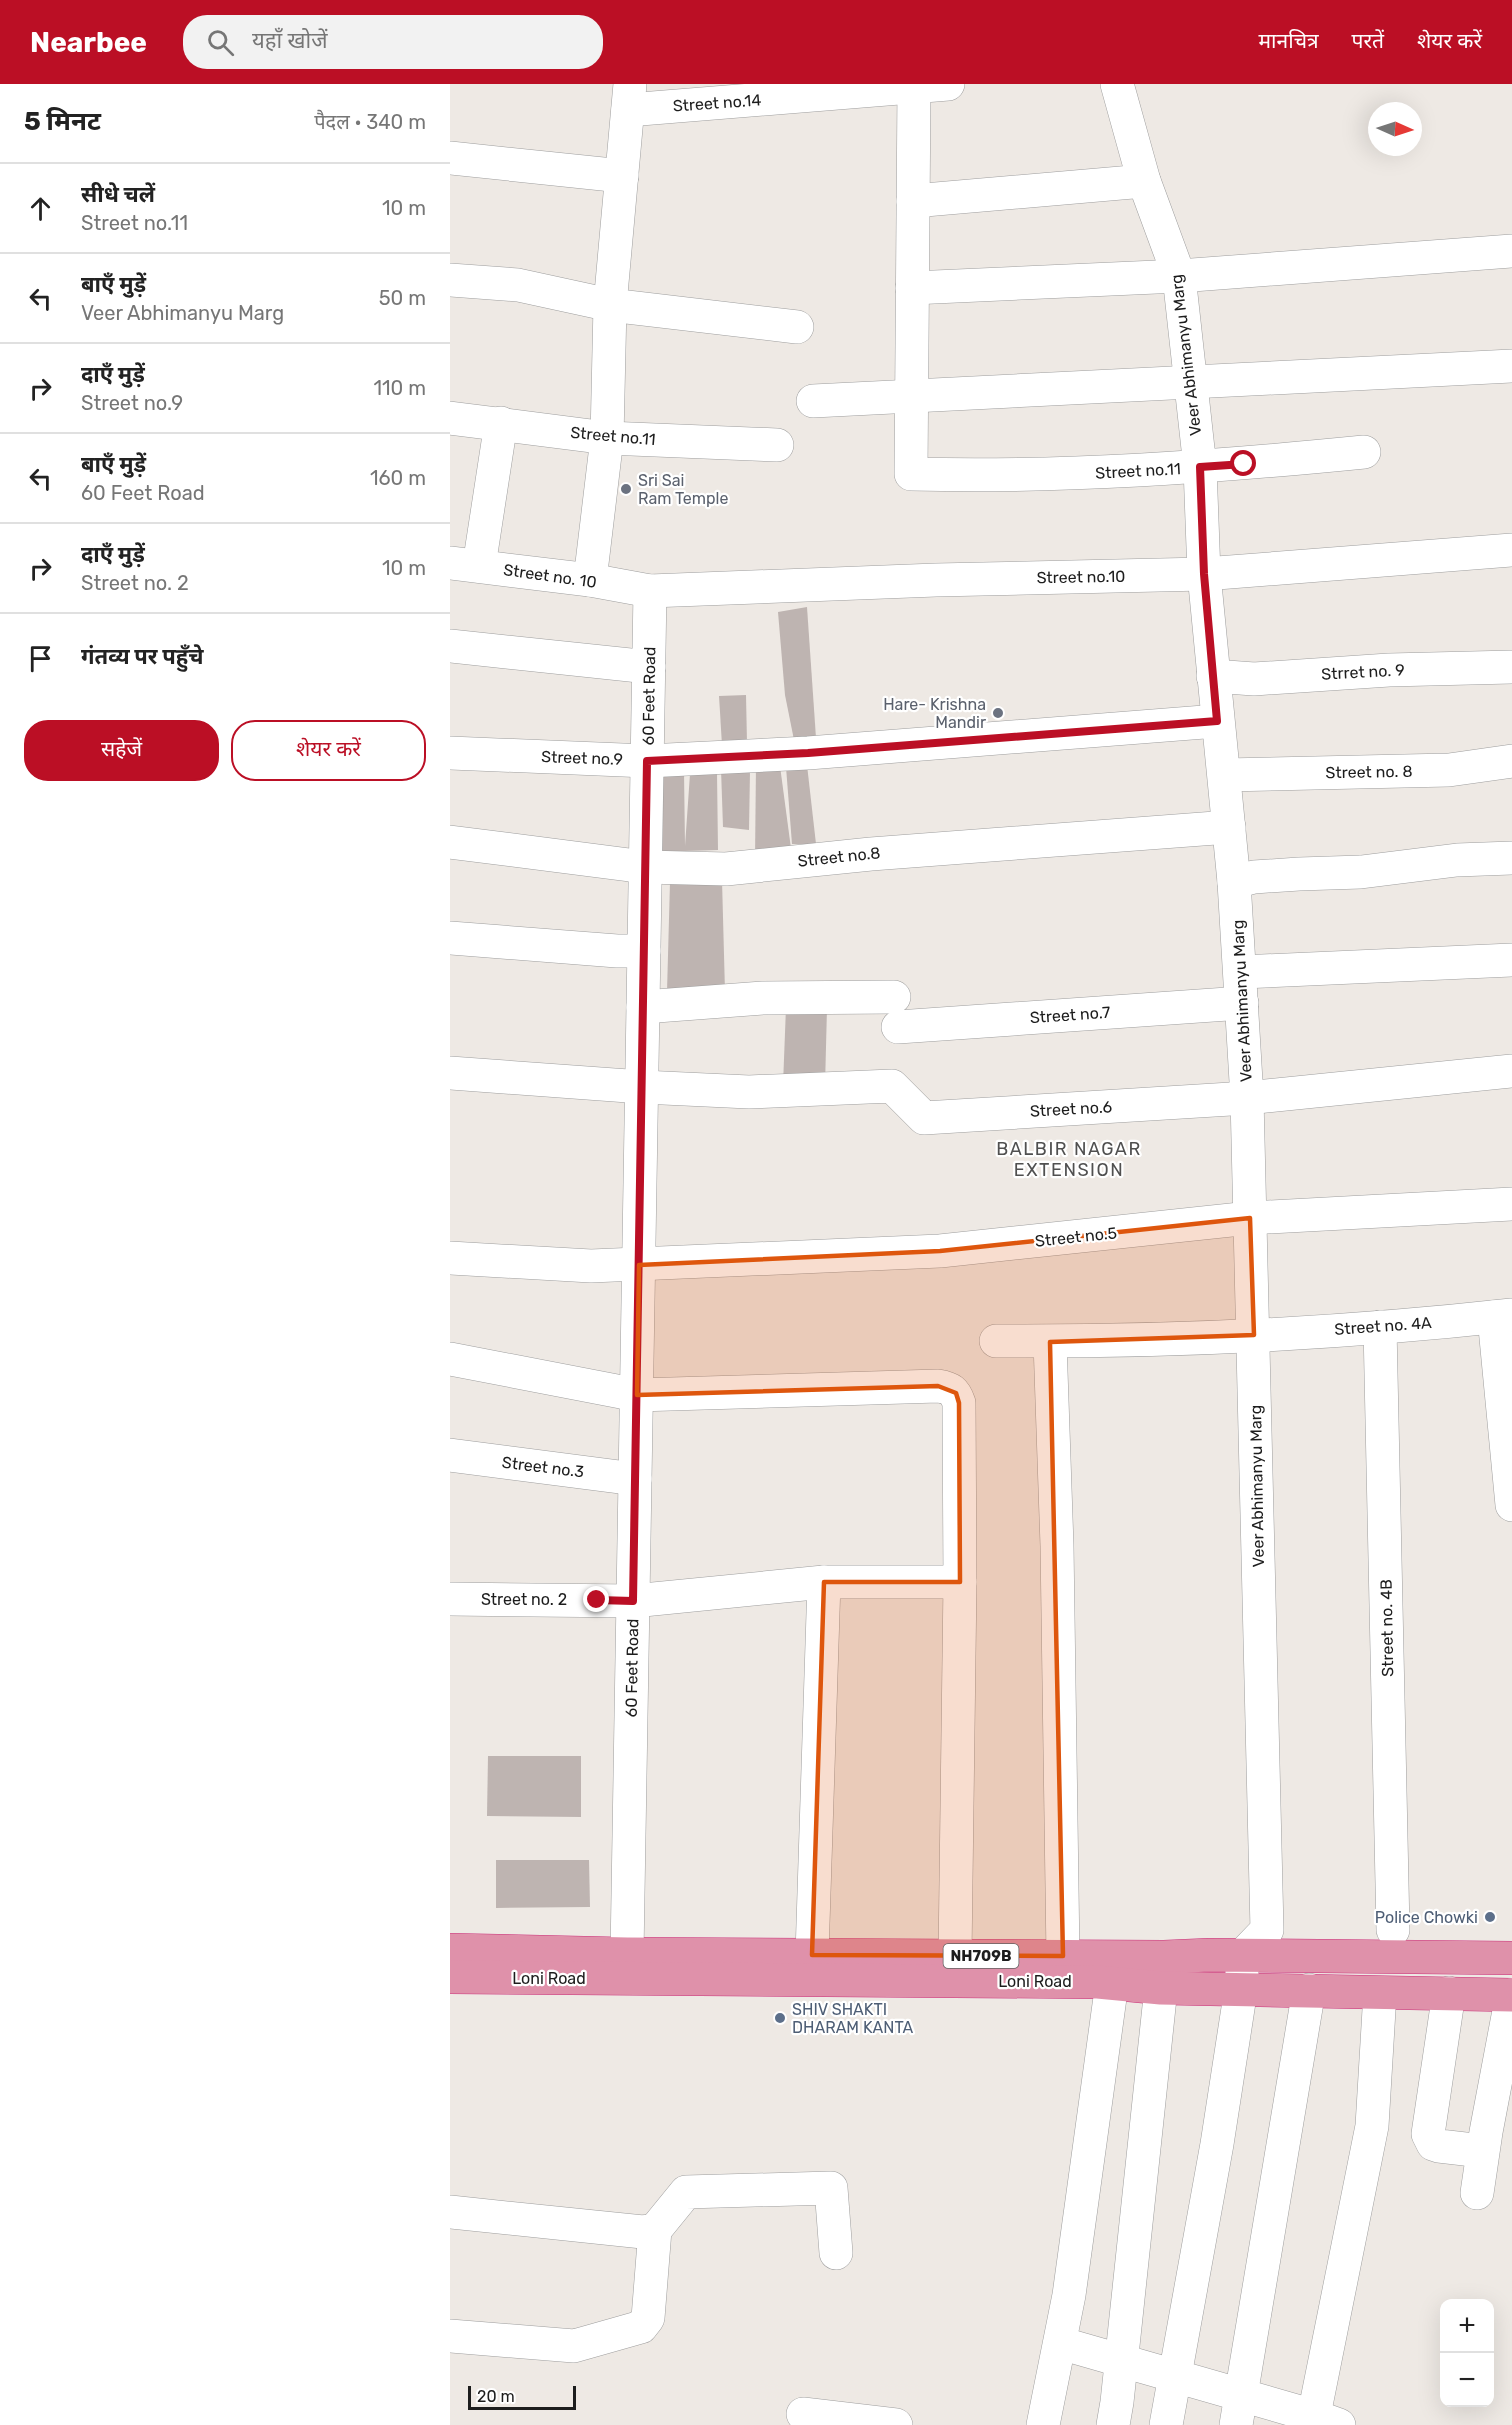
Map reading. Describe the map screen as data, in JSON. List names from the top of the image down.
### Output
{
  "streets": {
    "highway": ["NH709B", "Loni Road"],
    "street": [
      "Street no.14",
      "Veer Abhimanyu Marg",
      "Street no.11",
      "Street no. 10",
      "Street no.10",
      "Strret no. 9",
      "60 Feet Road",
      "Street no.9",
      "Street no. 8",
      "Street no.8",
      "Street no.7",
      "Street no.6",
      "Street no.5",
      "Street no. 4A",
      "Street no.3",
      "Street no. 2",
      "Street no. 4B"
    ]
  },
  "crossings": [
    ["Veer Abhimanyu Marg", "Street no.11"],
    ["Veer Abhimanyu Marg", "Street no.10"],
    ["Veer Abhimanyu Marg", "Strret no. 9"],
    ["Veer Abhimanyu Marg", "Street no.9"],
    ["Veer Abhimanyu Marg", "Street no. 8"],
    ["Veer Abhimanyu Marg", "Street no.8"],
    ["Veer Abhimanyu Marg", "Street no.7"],
    ["Veer Abhimanyu Marg", "Street no.6"],
    ["Veer Abhimanyu Marg", "Street no.5"],
    ["Veer Abhimanyu Marg", "Street no. 4A"],
    ["Veer Abhimanyu Marg", "Loni Road"],
    ["Street no. 10", "Street no.10"],
    ["Street no. 10", "60 Feet Road"],
    ["Street no.10", "60 Feet Road"],
    ["60 Feet Road", "Street no.9"],
    ["60 Feet Road", "Street no.8"],
    ["60 Feet Road", "Street no.7"],
    ["60 Feet Road", "Street no.6"],
    ["60 Feet Road", "Street no.5"],
    ["60 Feet Road", "Street no.3"],
    ["60 Feet Road", "Street no. 2"],
    ["60 Feet Road", "Loni Road"],
    ["Street no. 4A", "Street no. 4B"]
  ],
  "districts": ["BALBIR NAGAR EXTENSION"],
  "places": [
    "Sri Sai Ram Temple",
    "Hare- Krishna Mandir",
    "Police Chowki",
    "SHIV SHAKTI DHARAM KANTA"
  ],
  "scale_bar": "20 m",
  "north": "right",
  "page": {
    "header": "Nearbee",
    "search": "यहाँ खोजें",
    "nav": ["मानचित्र", "परतें", "शेयर करें"],
    "heading": ["5 मिनट", "पैदल · 340 m"],
    "list": [
      ["सीधे चलें", "Street no.11", "10 m"],
      ["बाएँ मुड़ें", "Veer Abhimanyu Marg", "50 m"],
      ["दाएँ मुड़ें", "Street no.9", "110 m"],
      ["बाएँ मुड़ें", "60 Feet Road", "160 m"],
      ["दाएँ मुड़ें", "Street no. 2", "10 m"],
      "गंतव्य पर पहुँचे"
    ],
    "buttons": ["सहेजें", "शेयर करें"],
    "map_buttons": ["+", "−"],
    "scale": "20 m"
  }
}
